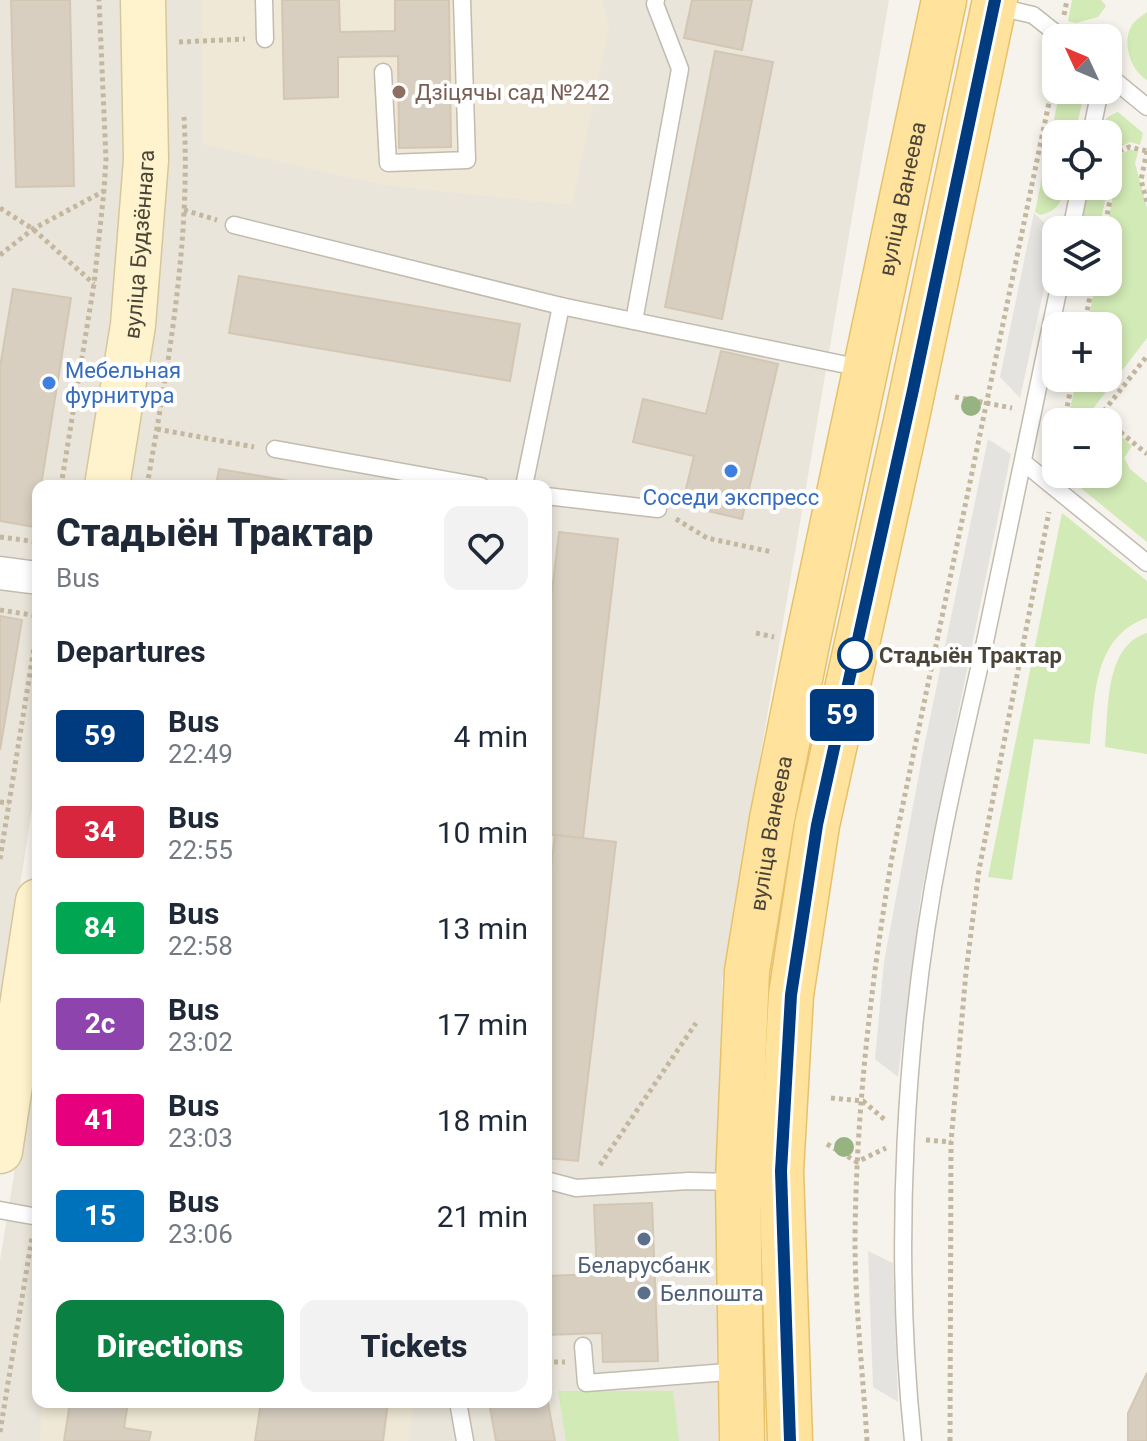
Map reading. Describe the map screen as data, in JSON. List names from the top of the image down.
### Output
{
  "streets": {
    "main road": ["вуліца Ванеева"],
    "street": ["вуліца Будзённага"]
  },
  "places": [
    "Дзіцячы сад №242",
    "Мебельная фурнитура",
    "Соседи экспресс",
    "Стадыён Трактар",
    "Беларусбанк",
    "Белпошта"
  ],
  "lines": ["bus line 59"],
  "north": "top left",
  "page": {
    "on_map": "59",
    "map_buttons": ["+", "−"],
    "heading": [
      ["Стадыён Трактар", "Bus"],
      "Departures"
    ],
    "list": [
      {
        "mark": "59",
        "name": "Bus",
        "note": "22:49",
        "value": "4 min"
      },
      {
        "mark": "34",
        "name": "Bus",
        "note": "22:55",
        "value": "10 min"
      },
      {
        "mark": "84",
        "name": "Bus",
        "note": "22:58",
        "value": "13 min"
      },
      {
        "mark": "2с",
        "name": "Bus",
        "note": "23:02",
        "value": "17 min"
      },
      {
        "mark": "41",
        "name": "Bus",
        "note": "23:03",
        "value": "18 min"
      },
      {
        "mark": "15",
        "name": "Bus",
        "note": "23:06",
        "value": "21 min"
      }
    ],
    "buttons": ["Directions", "Tickets"]
  }
}
